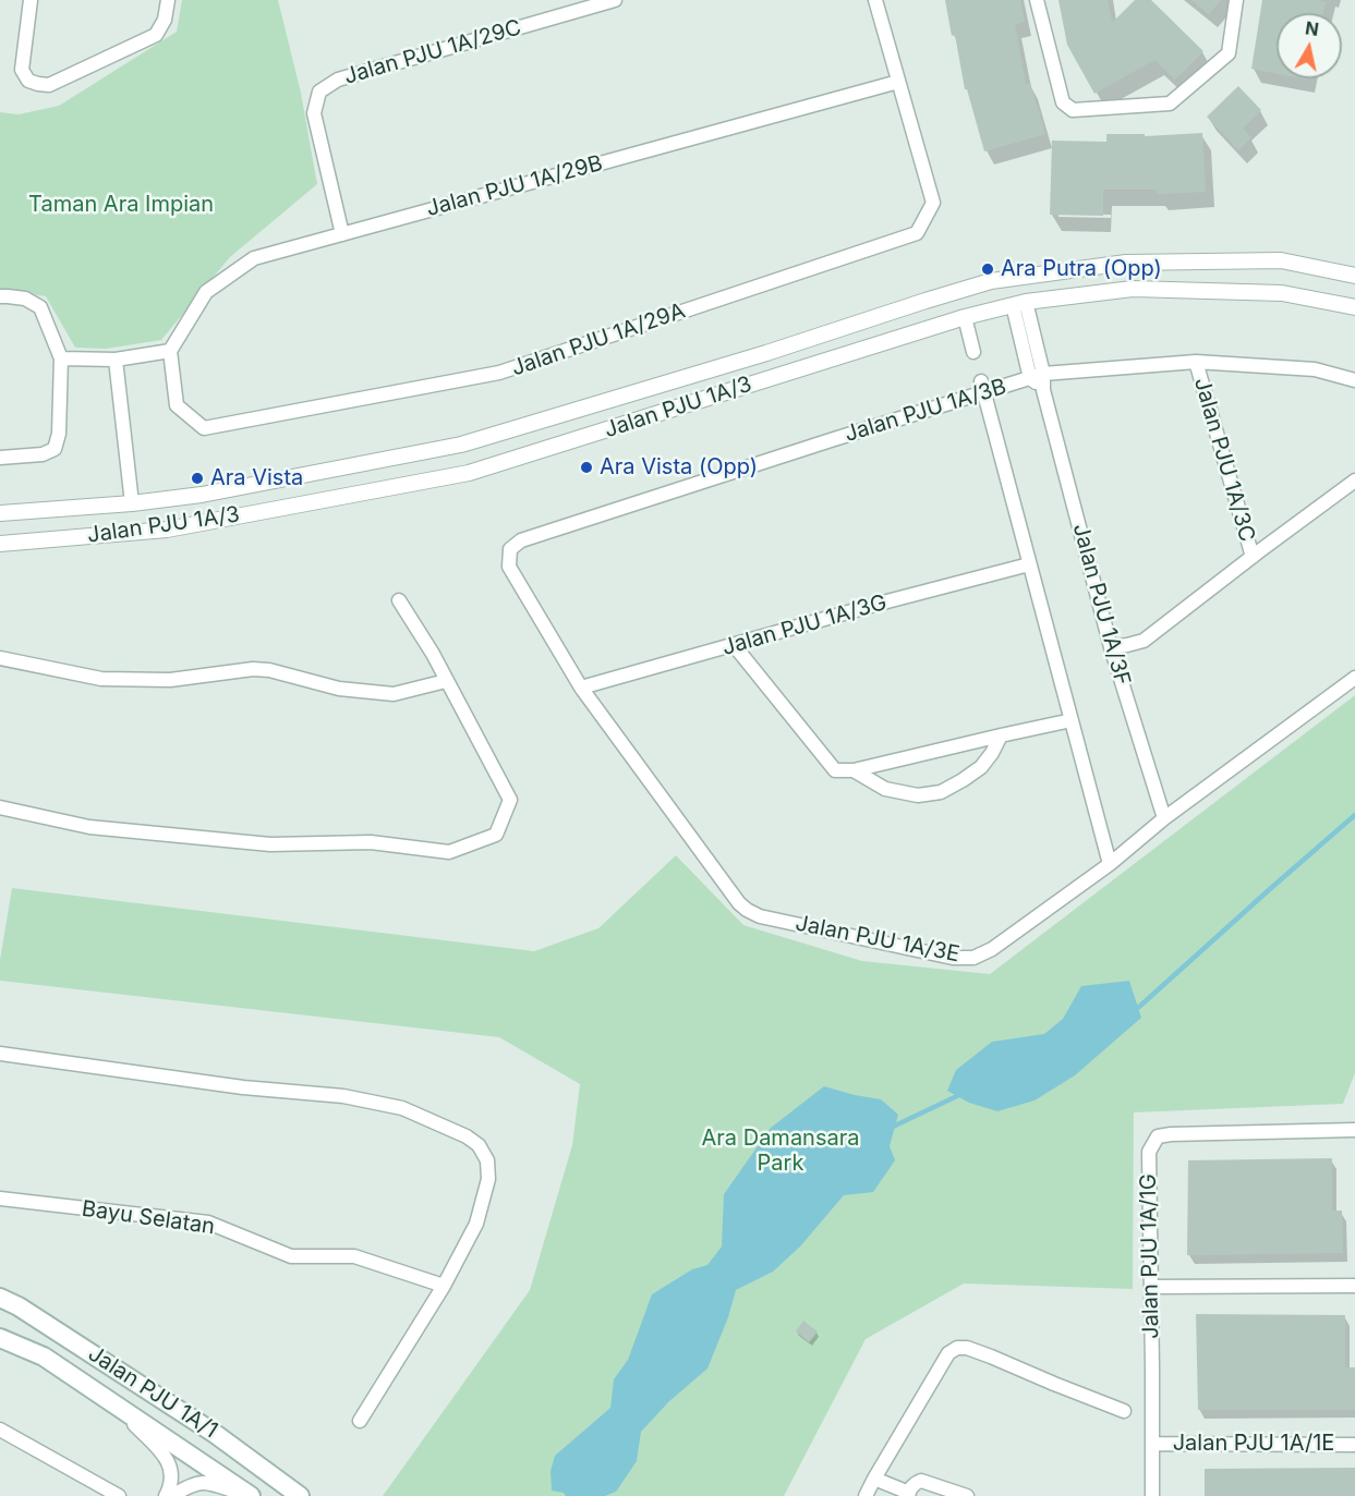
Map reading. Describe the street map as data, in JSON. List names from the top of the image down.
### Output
{
  "streets": {
    "main road": ["Jalan PJU 1A/1"],
    "street": [
      "Jalan PJU 1A/29C",
      "Jalan PJU 1A/29B",
      "Jalan PJU 1A/29A",
      "Jalan PJU 1A/3",
      "Jalan PJU 1A/3B",
      "Jalan PJU 1A/3C",
      "Jalan PJU 1A/3F",
      "Jalan PJU 1A/3G",
      "Jalan PJU 1A/3E",
      "Bayu Selatan",
      "Jalan PJU 1A/1G",
      "Jalan PJU 1A/1E"
    ]
  },
  "crossings": [
    ["Jalan PJU 1A/29C", "Jalan PJU 1A/29B"],
    ["Jalan PJU 1A/29B", "Jalan PJU 1A/29A"],
    ["Jalan PJU 1A/3", "Jalan PJU 1A/3F"],
    ["Jalan PJU 1A/3B", "Jalan PJU 1A/3C"],
    ["Jalan PJU 1A/3B", "Jalan PJU 1A/3F"],
    ["Jalan PJU 1A/3B", "Jalan PJU 1A/3E"],
    ["Jalan PJU 1A/3F", "Jalan PJU 1A/3E"],
    ["Jalan PJU 1A/3G", "Jalan PJU 1A/3E"],
    ["Jalan PJU 1A/1G", "Jalan PJU 1A/1E"]
  ],
  "parks": ["Taman Ara Impian", "Ara Damansara Park"],
  "places": ["Ara Putra (Opp)", "Ara Vista (Opp)", "Ara Vista"],
  "north": "top"
}
